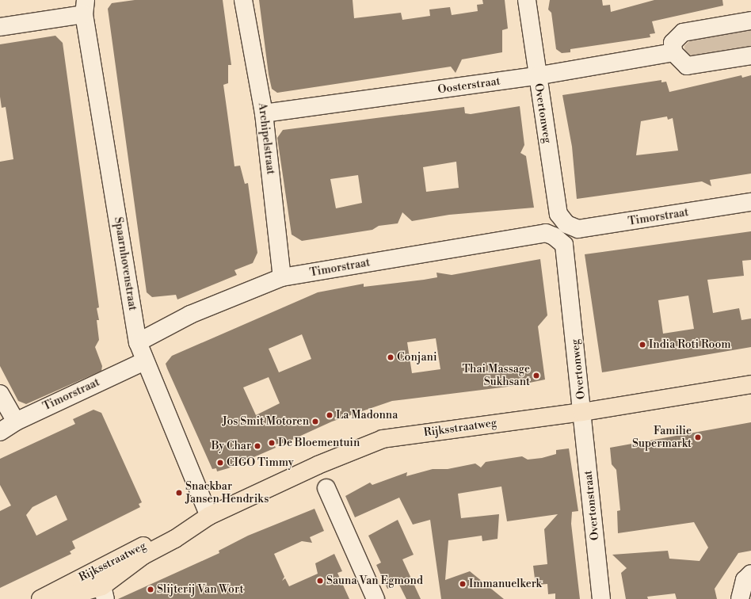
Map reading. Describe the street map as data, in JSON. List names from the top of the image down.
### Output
{
  "streets": {
    "main road": ["Rijksstraatweg"],
    "street": [
      "Oosterstraat",
      "Overtonweg",
      "Archipelstraat",
      "Timorstraat",
      "Spaarnhovenstraat",
      "Overtonstraat"
    ]
  },
  "crossings": [
    ["Oosterstraat", "Overtonweg"],
    ["Oosterstraat", "Archipelstraat"],
    ["Overtonweg", "Timorstraat"],
    ["Overtonweg", "Rijksstraatweg"],
    ["Overtonweg", "Overtonstraat"],
    ["Archipelstraat", "Timorstraat"],
    ["Timorstraat", "Spaarnhovenstraat"],
    ["Spaarnhovenstraat", "Rijksstraatweg"],
    ["Rijksstraatweg", "Overtonstraat"]
  ],
  "places": [
    "India Roti Room",
    "Conjani",
    "Thai Massage Sukhsant",
    "La Madonna",
    "Jos Smit Motoren",
    "Familie Supermarkt",
    "De Bloementuin",
    "By Char",
    "CIGO Timmy",
    "Snackbar Jansen Hendriks",
    "Sauna Van Egmond",
    "Immanuelkerk",
    "Slijterij Van Wort"
  ]
}
